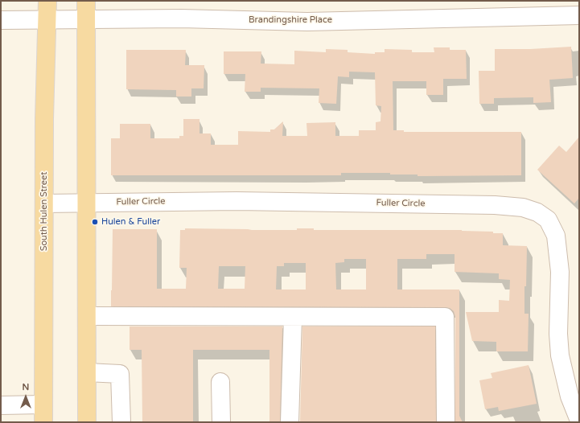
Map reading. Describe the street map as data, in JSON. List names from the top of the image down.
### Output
{
  "streets": {
    "main road": ["South Hulen Street"],
    "street": ["Brandingshire Place", "Fuller Circle"]
  },
  "crossings": [
    ["Brandingshire Place", "South Hulen Street"],
    ["Fuller Circle", "South Hulen Street"]
  ],
  "places": ["Hulen & Fuller"],
  "north": "top"
}
